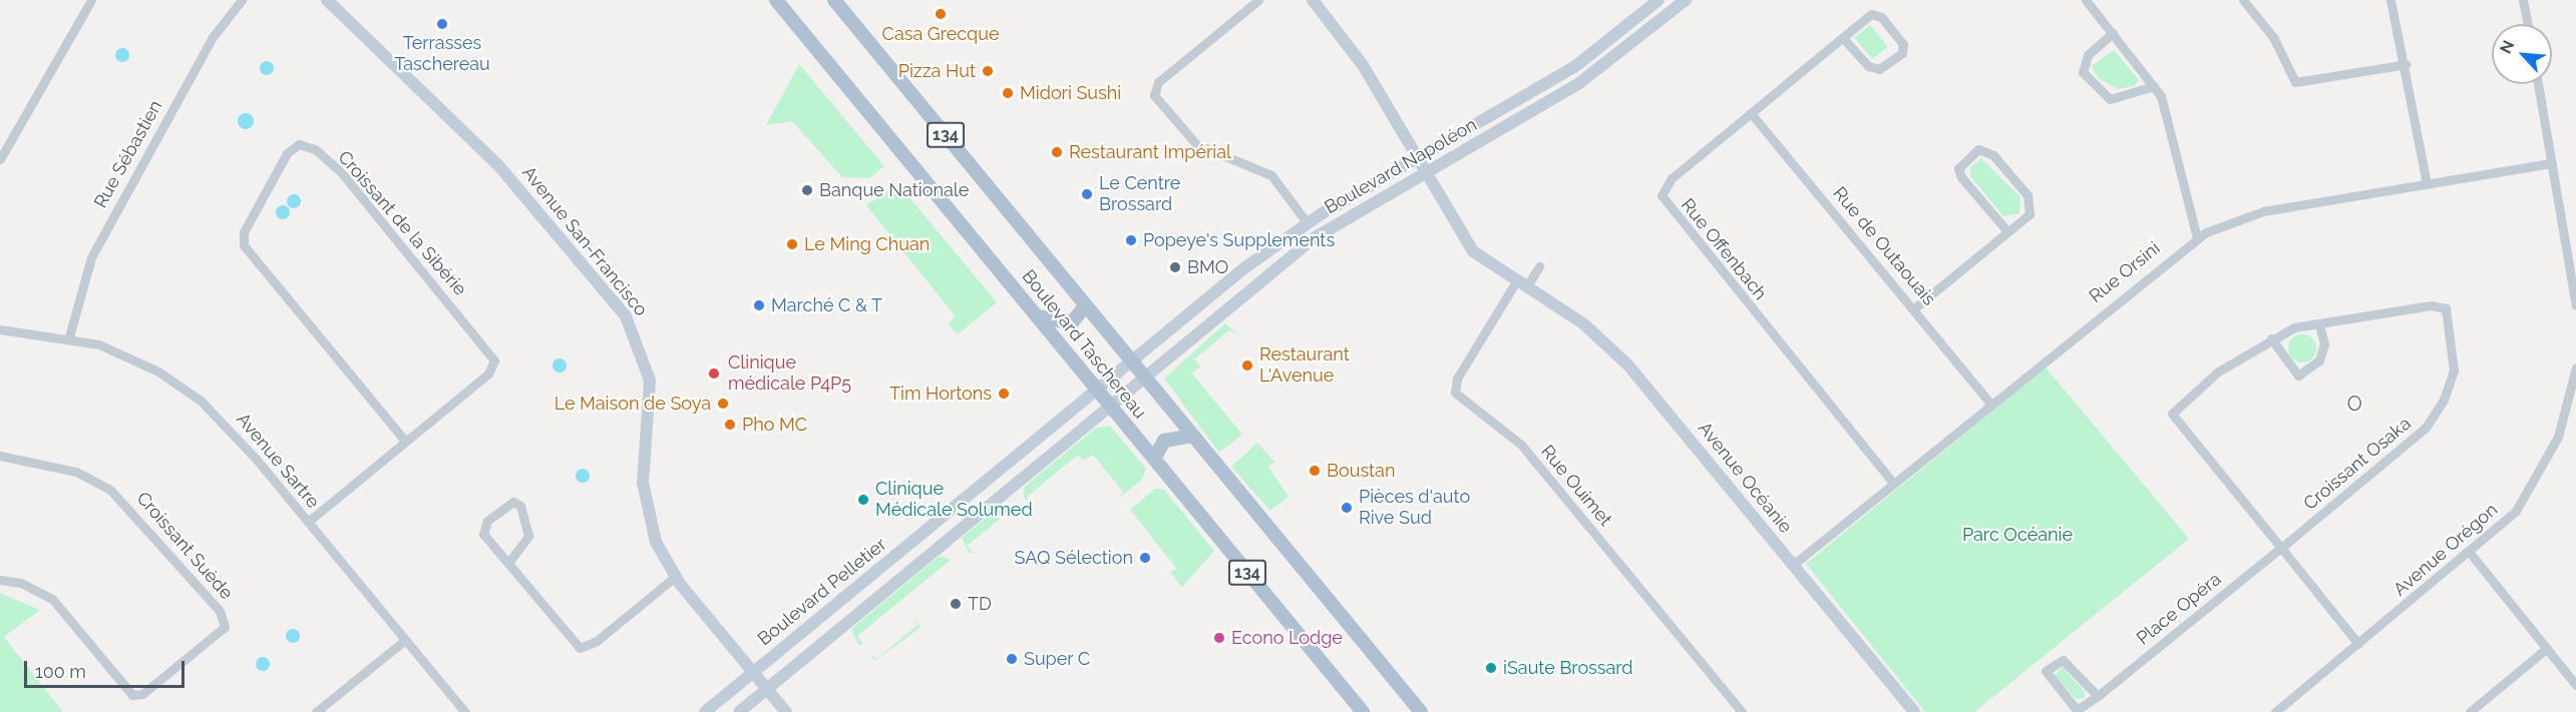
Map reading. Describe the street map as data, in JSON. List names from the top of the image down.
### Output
{
  "streets": {
    "main road": ["134", "Boulevard Taschereau"],
    "street": [
      "Rue Sébastien",
      "Boulevard Napoléon",
      "Croissant de la Sibérie",
      "Avenue San-Francisco",
      "Rue de Outaouais",
      "Rue Offenbach",
      "Rue Orsini",
      "Avenue Sartre",
      "Croissant Osaka",
      "Avenue Océanie",
      "Rue Ouimet",
      "Croissant Suède",
      "Avenue Orégon",
      "Boulevard Pelletier",
      "Place Opéra"
    ]
  },
  "crossings": [
    ["Rue Sébastien", "Avenue Sartre"],
    ["Boulevard Napoléon", "Boulevard Taschereau"],
    ["Boulevard Napoléon", "Avenue Océanie"],
    ["Boulevard Napoléon", "Boulevard Pelletier"],
    ["Croissant de la Sibérie", "Avenue Sartre"],
    ["Avenue San-Francisco", "Boulevard Pelletier"],
    ["Rue de Outaouais", "Rue Offenbach"],
    ["Rue de Outaouais", "Rue Orsini"],
    ["Rue Offenbach", "Rue Orsini"],
    ["Rue Orsini", "Avenue Océanie"],
    ["Boulevard Taschereau", "Boulevard Pelletier"],
    ["Croissant Osaka", "Avenue Orégon"],
    ["Croissant Osaka", "Place Opéra"],
    ["Avenue Océanie", "Rue Ouimet"]
  ],
  "districts": ["O"],
  "parks": ["Parc Océanie"],
  "places": [
    "Casa Grecque",
    "Terrasses Taschereau",
    "Pizza Hut",
    "Midori Sushi",
    "Restaurant Impérial",
    "Banque Nationale",
    "Le Centre Brossard",
    "Popeye's Supplements",
    "Le Ming Chuan",
    "BMO",
    "Marché C & T",
    "Restaurant L'Avenue",
    "Clinique médicale P4P5",
    "Tim Hortons",
    "Le Maison de Soya",
    "Pho MC",
    "Boustan",
    "Clinique Médicale Solumed",
    "Pièces d'auto Rive Sud",
    "SAQ Sélection",
    "TD",
    "Econo Lodge",
    "Super C",
    "iSaute Brossard"
  ],
  "scale_bar": "100 m",
  "north": "top left"
}
